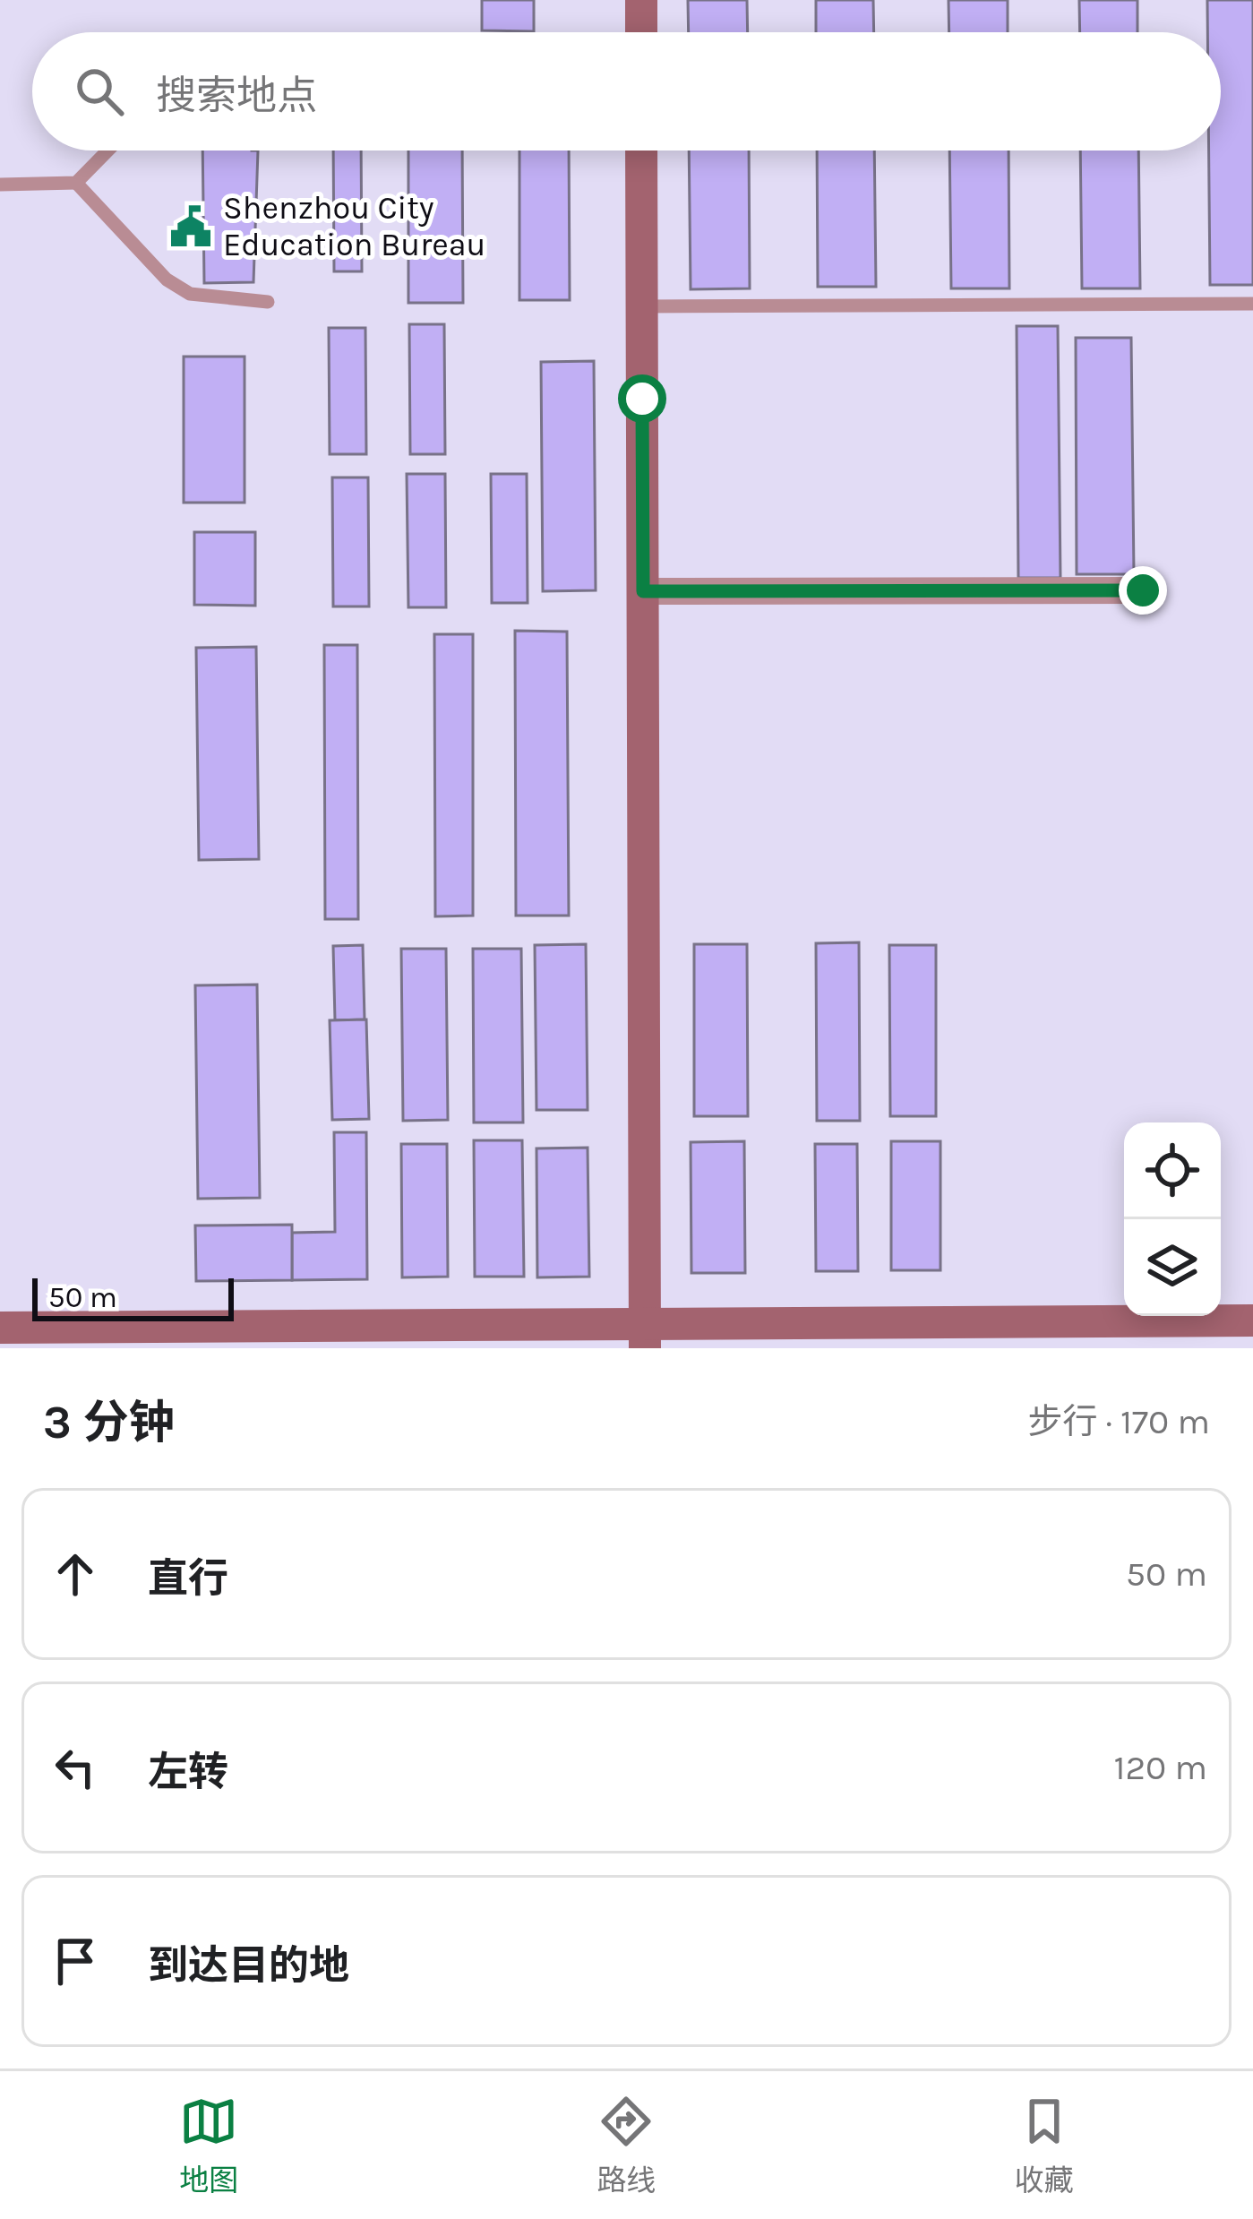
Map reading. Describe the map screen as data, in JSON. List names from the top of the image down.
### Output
{
  "places": {
    "public building": ["Shenzhou City Education Bureau"]
  },
  "scale_bar": "50 m",
  "page": {
    "search": "搜索地点",
    "scale": "50 m",
    "heading": ["3 分钟", "步行 · 170 m"],
    "list": [
      ["直行", "50 m"],
      ["左转", "120 m"],
      "到达目的地"
    ],
    "nav": ["地图", "路线", "收藏"]
  }
}
